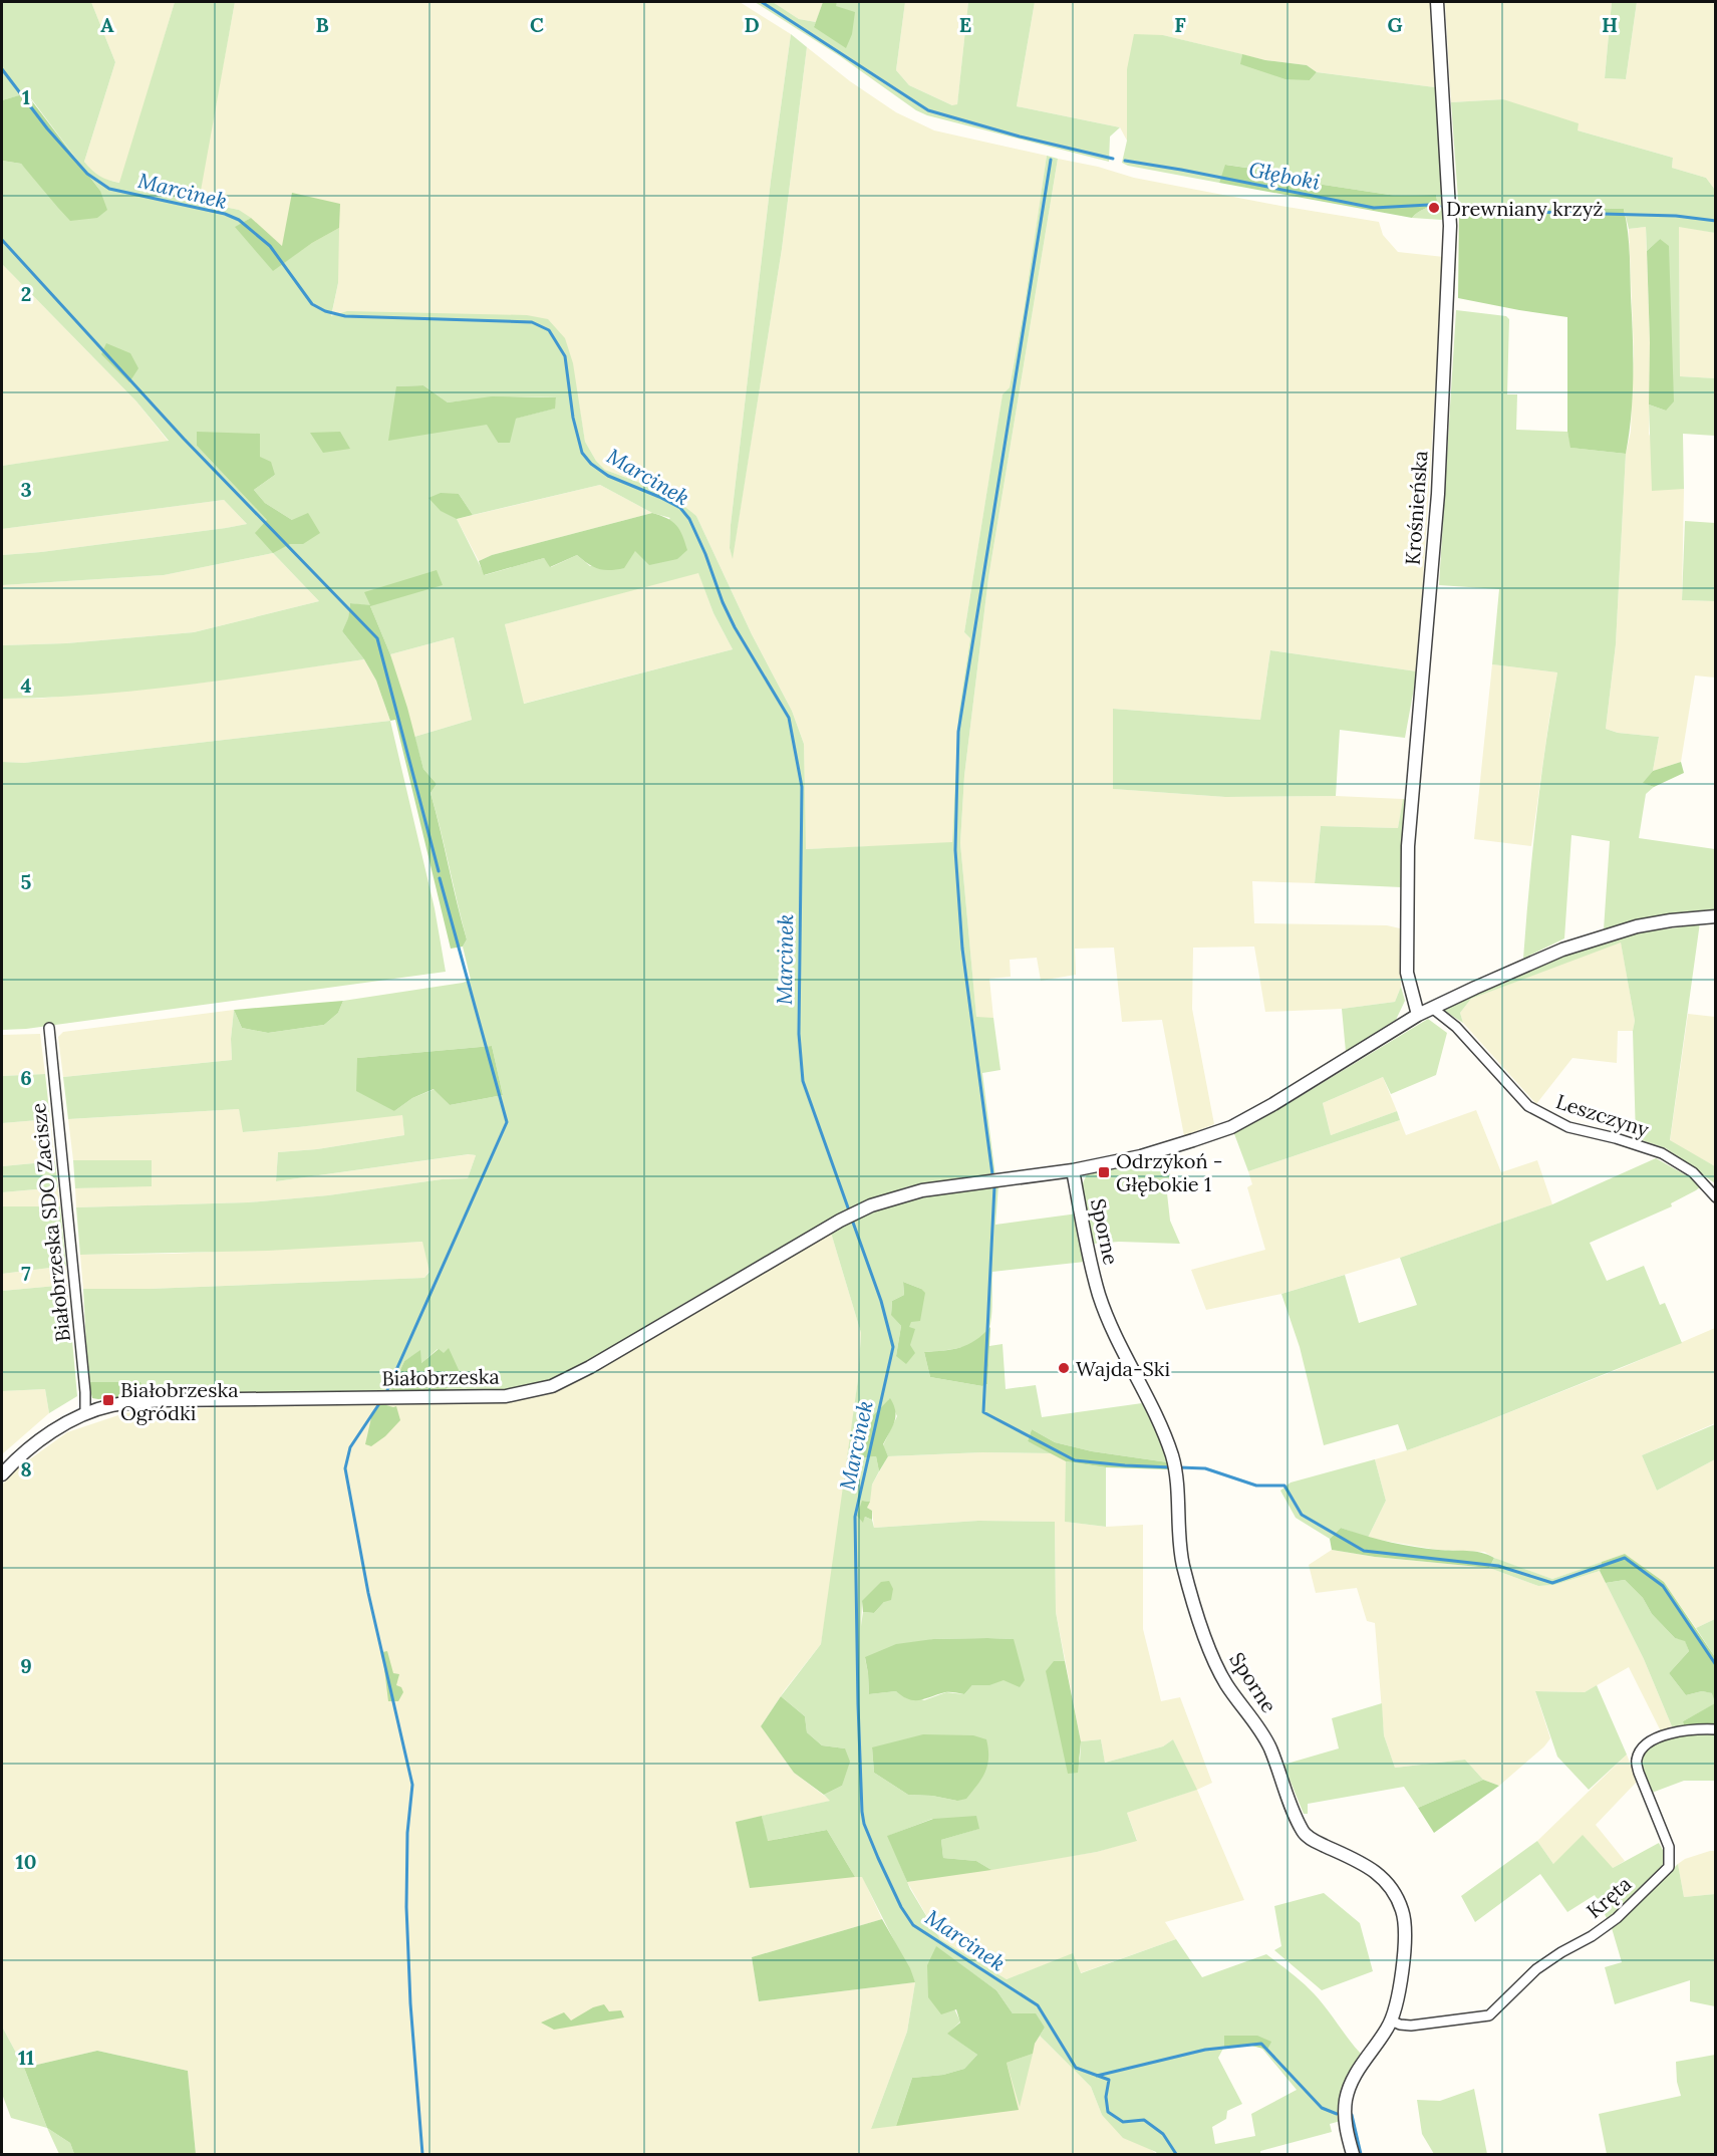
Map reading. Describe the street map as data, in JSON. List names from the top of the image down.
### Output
{
  "streets": {
    "street": [
      "Krośnieńska",
      "Leszczyny",
      "Białobrzeska SDO Zacisze",
      "Sporne",
      "Białobrzeska",
      "Kręta"
    ]
  },
  "crossings": [
    ["Krośnieńska", "Białobrzeska"],
    ["Leszczyny", "Białobrzeska"],
    ["Białobrzeska SDO Zacisze", "Białobrzeska"],
    ["Sporne", "Białobrzeska"],
    ["Sporne", "Kręta"]
  ],
  "water": ["Głęboki", "Marcinek"],
  "places": {
    "other": ["Drewniany krzyż", "Wajda-Ski"],
    "transit": ["Odrzykoń - Głębokie 1", "Białobrzeska Ogródki"]
  },
  "grid": {
    "columns": [
      "A",
      "B",
      "C",
      "D",
      "E",
      "F",
      "G",
      "H"
    ],
    "rows": [
      "1",
      "2",
      "3",
      "4",
      "5",
      "6",
      "7",
      "8",
      "9",
      "10",
      "11"
    ]
  }
}
